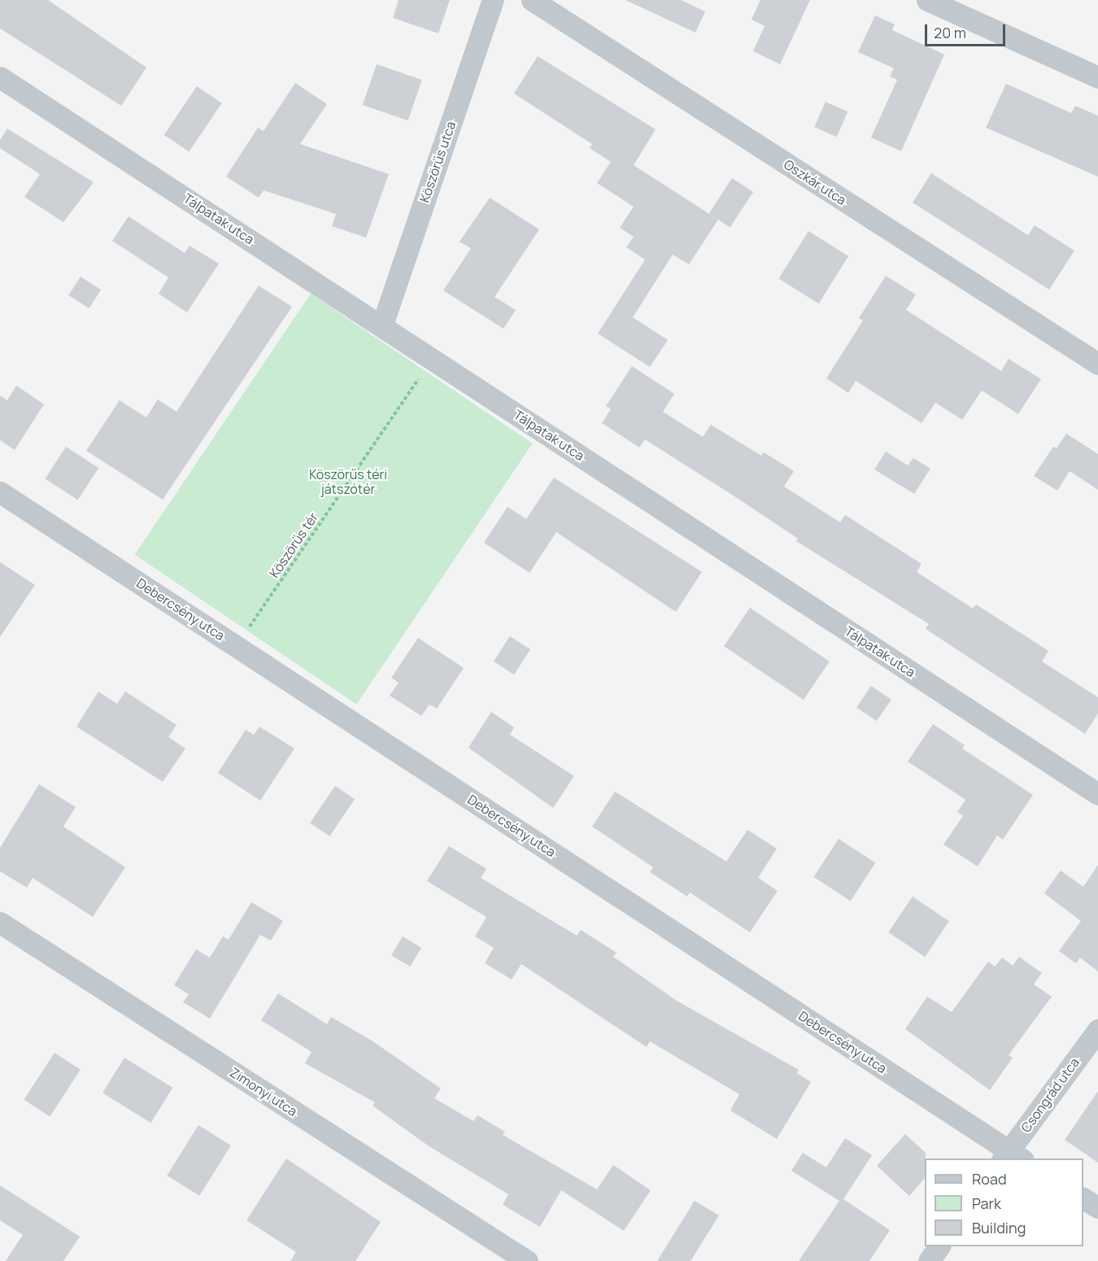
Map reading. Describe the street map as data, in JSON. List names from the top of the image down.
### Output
{
  "streets": {
    "street": [
      "Köszörűs utca",
      "Oszkár utca",
      "Tálpatak utca",
      "Debercsény utca",
      "Zimonyi utca",
      "Csongrád utca"
    ],
    "path": ["Köszörűs tér"]
  },
  "crossings": [
    ["Köszörűs utca", "Tálpatak utca"],
    ["Tálpatak utca", "Köszörűs tér"],
    ["Köszörűs tér", "Debercsény utca"],
    ["Debercsény utca", "Csongrád utca"]
  ],
  "parks": ["Köszörűs téri játszótér"],
  "legend": ["Road", "Park", "Building"],
  "scale_bar": "20 m"
}
